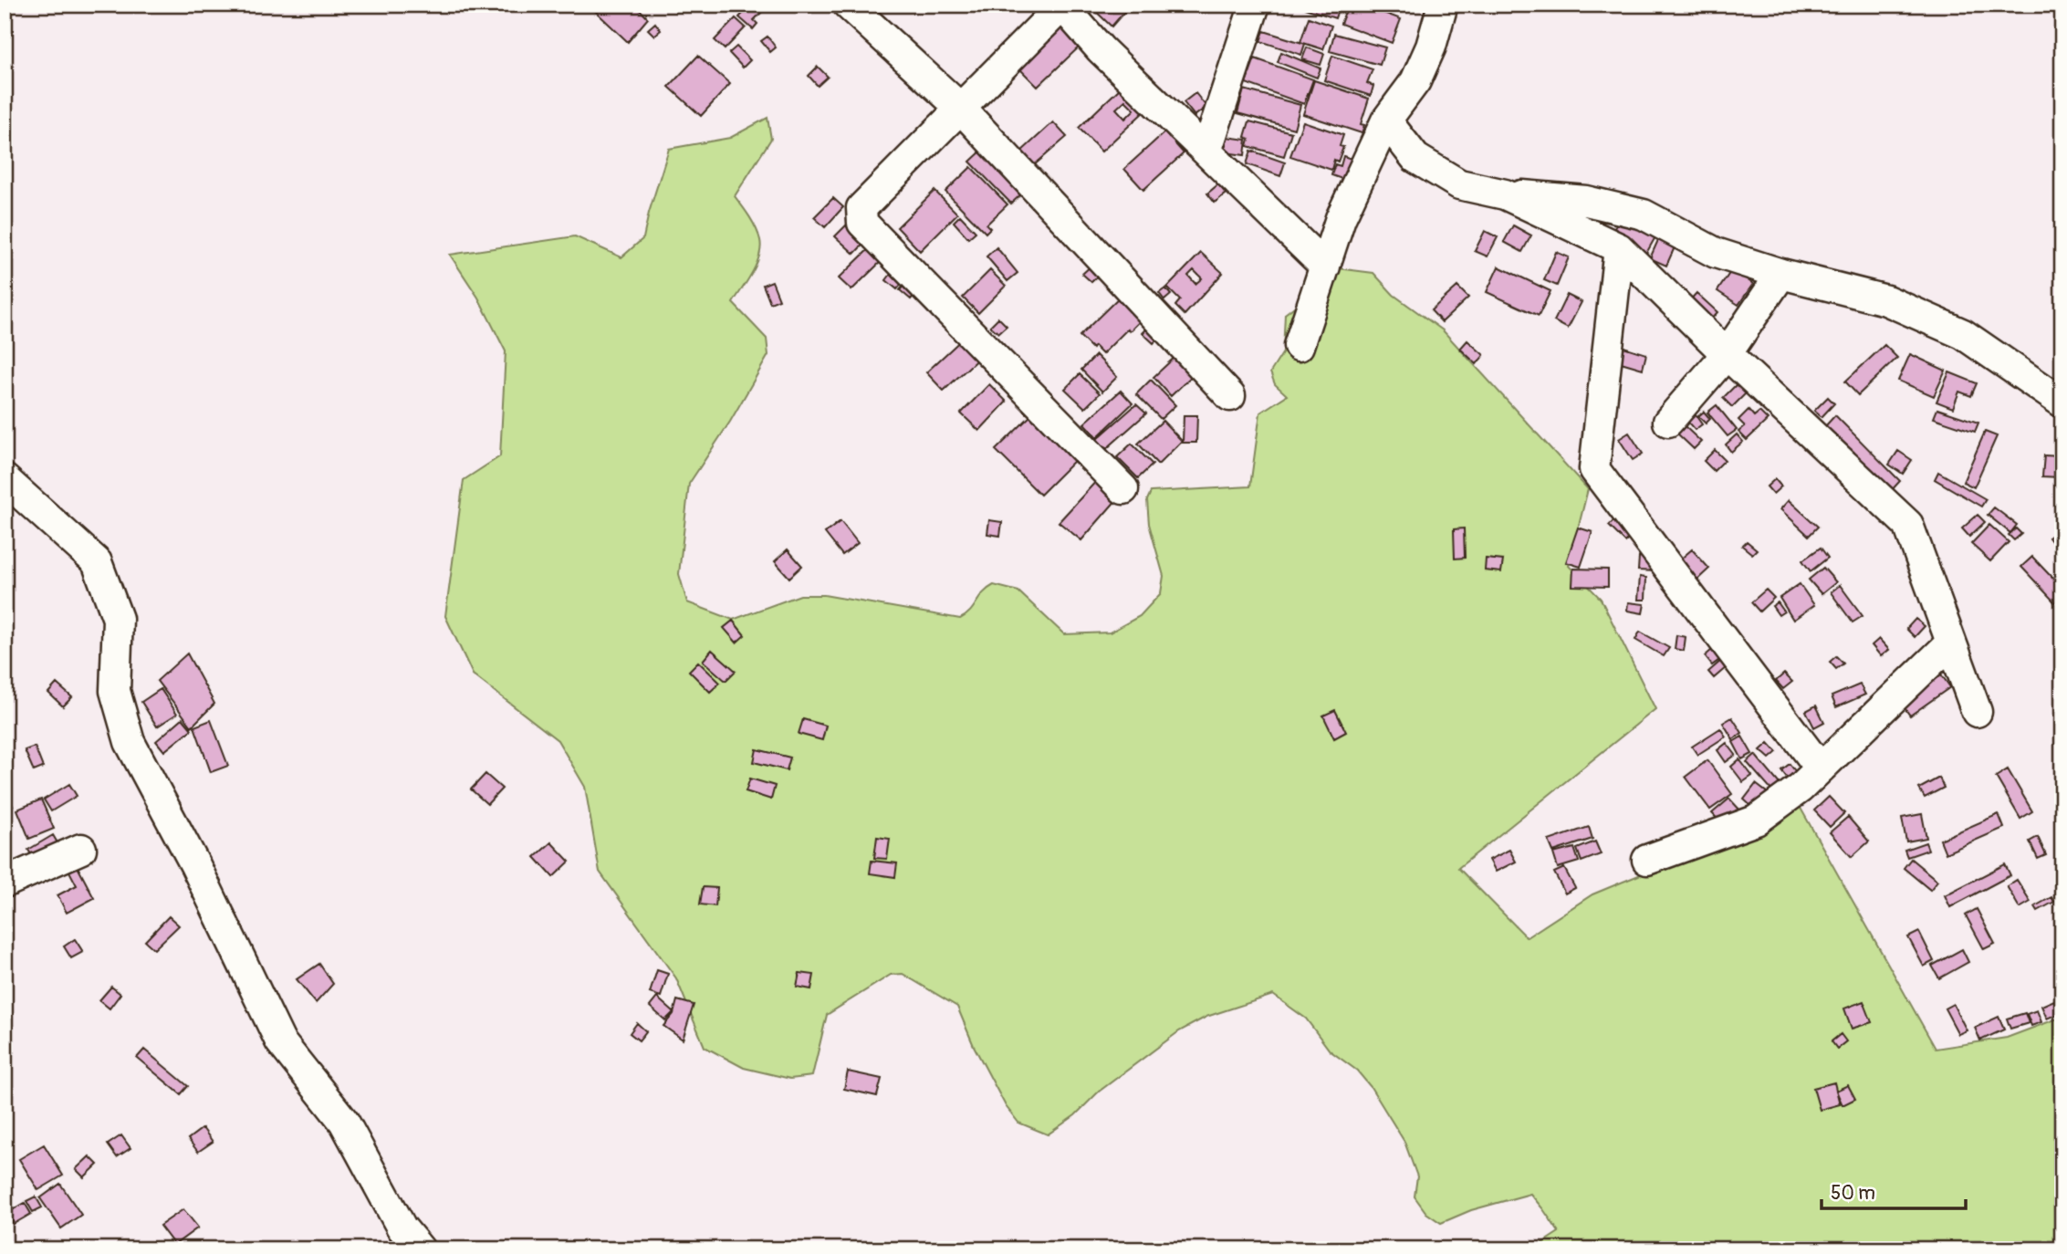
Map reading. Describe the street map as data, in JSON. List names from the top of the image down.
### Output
{
  "scale_bar": "50 m"
}
